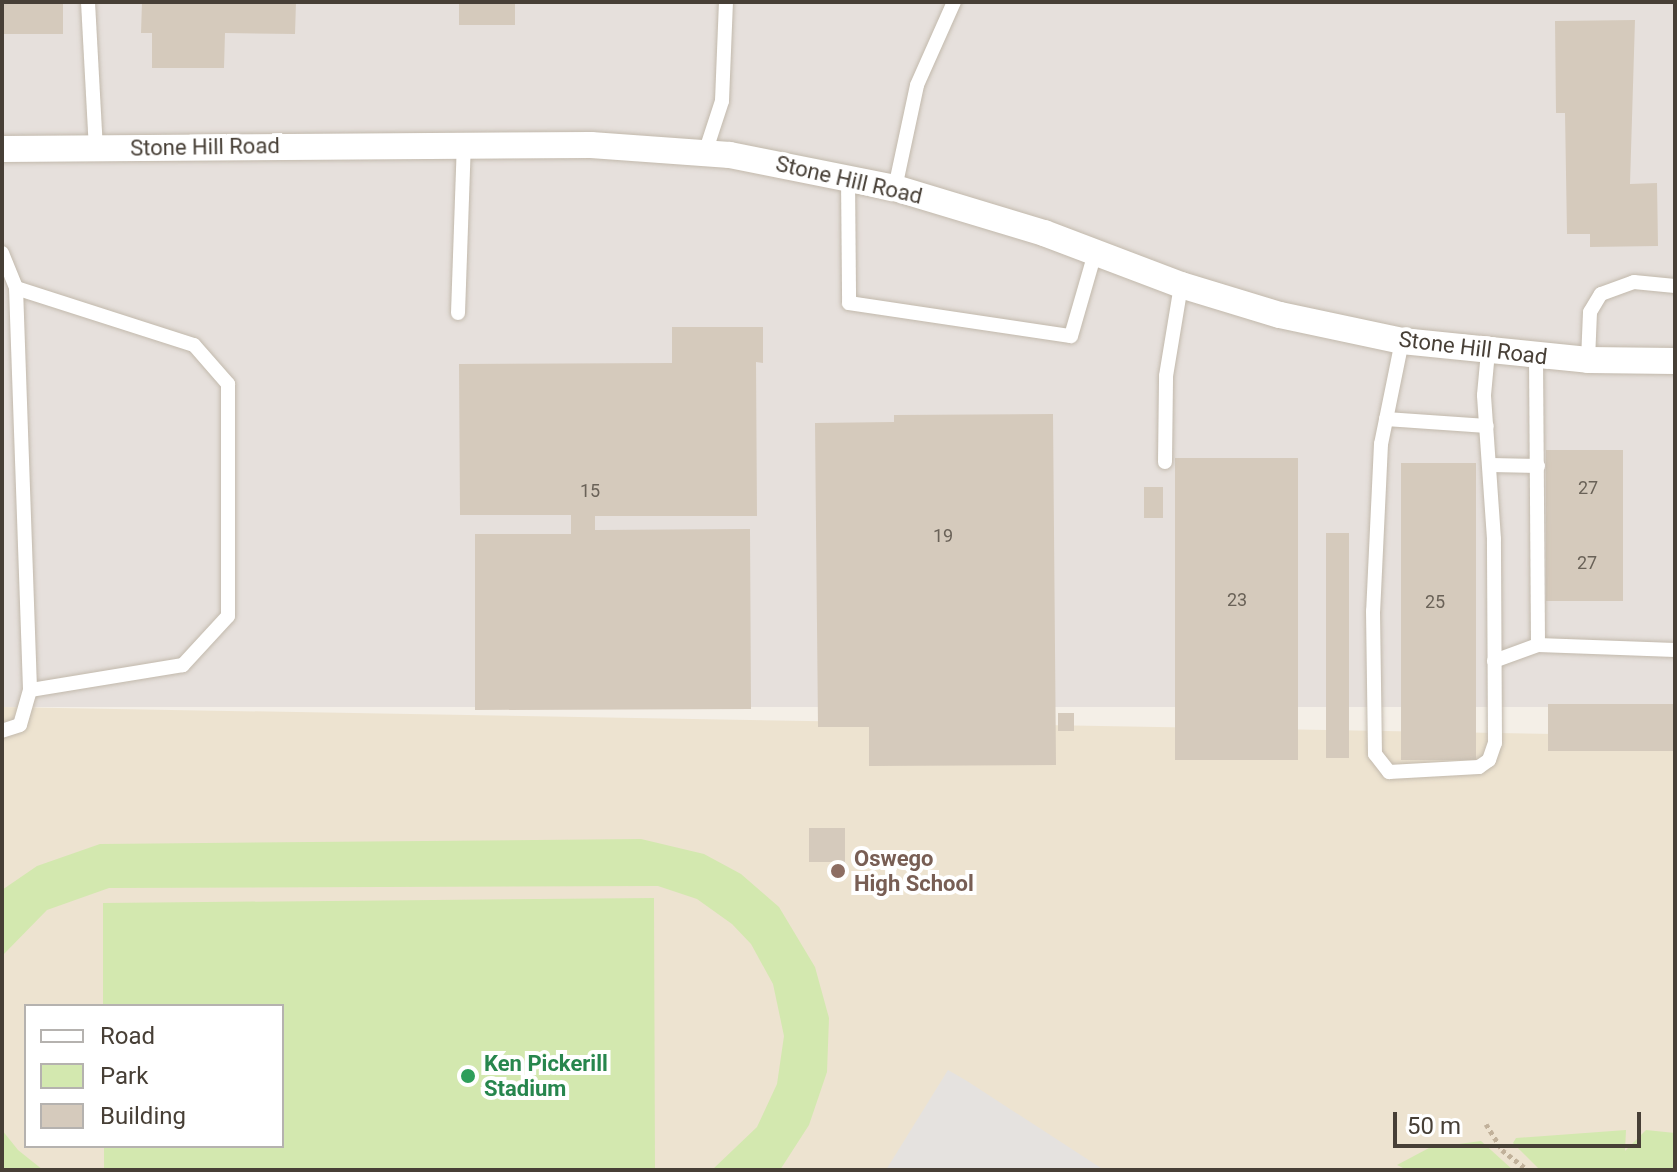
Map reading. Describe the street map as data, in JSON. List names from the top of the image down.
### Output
{
  "streets": {
    "street": ["Stone Hill Road"]
  },
  "places": ["Oswego High School", "Ken Pickerill Stadium"],
  "house_numbers": [
    "27",
    "15",
    "19",
    "27",
    "23",
    "25"
  ],
  "legend": ["Road", "Park", "Building"],
  "scale_bar": "50 m"
}
